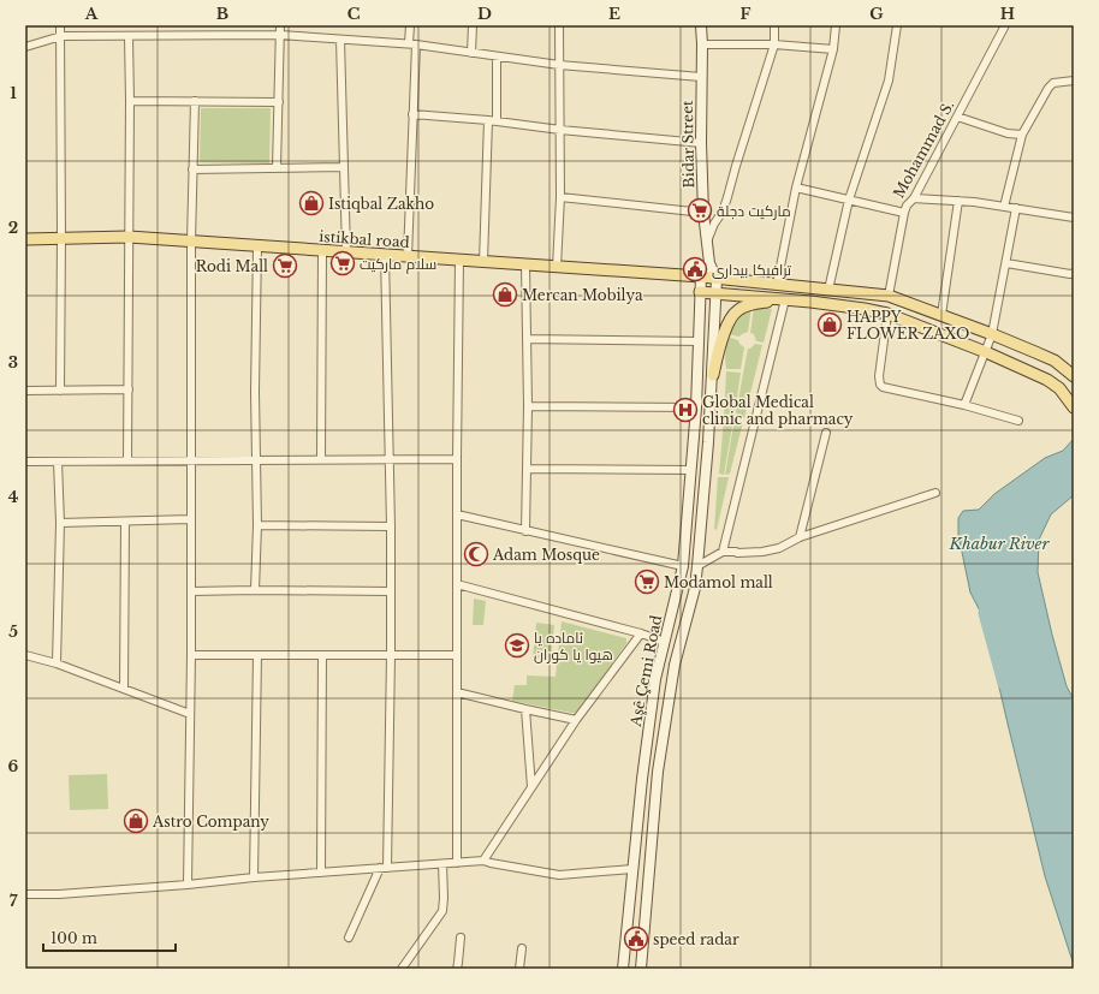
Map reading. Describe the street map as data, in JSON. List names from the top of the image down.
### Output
{
  "streets": {
    "main road": ["Bidar Street", "istikbal road", "Aşê Çemi Road"],
    "street": ["Mohammad S."]
  },
  "crossings": [
    ["Bidar Street", "istikbal road"],
    ["Bidar Street", "Aşê Çemi Road"],
    ["Mohammad S.", "istikbal road"],
    ["istikbal road", "Aşê Çemi Road"]
  ],
  "water": ["Khabur River"],
  "places": {
    "shop": [
      "Istiqbal Zakho",
      "Mercan Mobilya",
      "HAPPY FLOWER ZAXO",
      "Astro Company"
    ],
    "supermarket": [
      "ماركيت دجلة",
      "سلام ماركيت",
      "Rodi Mall",
      "Modamol mall"
    ],
    "public building": ["ترافيكا بيدارى", "speed radar"],
    "hospital": ["Global Medical clinic and pharmacy"],
    "mosque": ["Adam Mosque"],
    "school or university": ["ئاماده یا هیوا یا کوران"]
  },
  "scale_bar": "100 m",
  "grid": {
    "columns": [
      "A",
      "B",
      "C",
      "D",
      "E",
      "F",
      "G",
      "H"
    ],
    "rows": [
      "1",
      "2",
      "3",
      "4",
      "5",
      "6",
      "7"
    ]
  }
}
